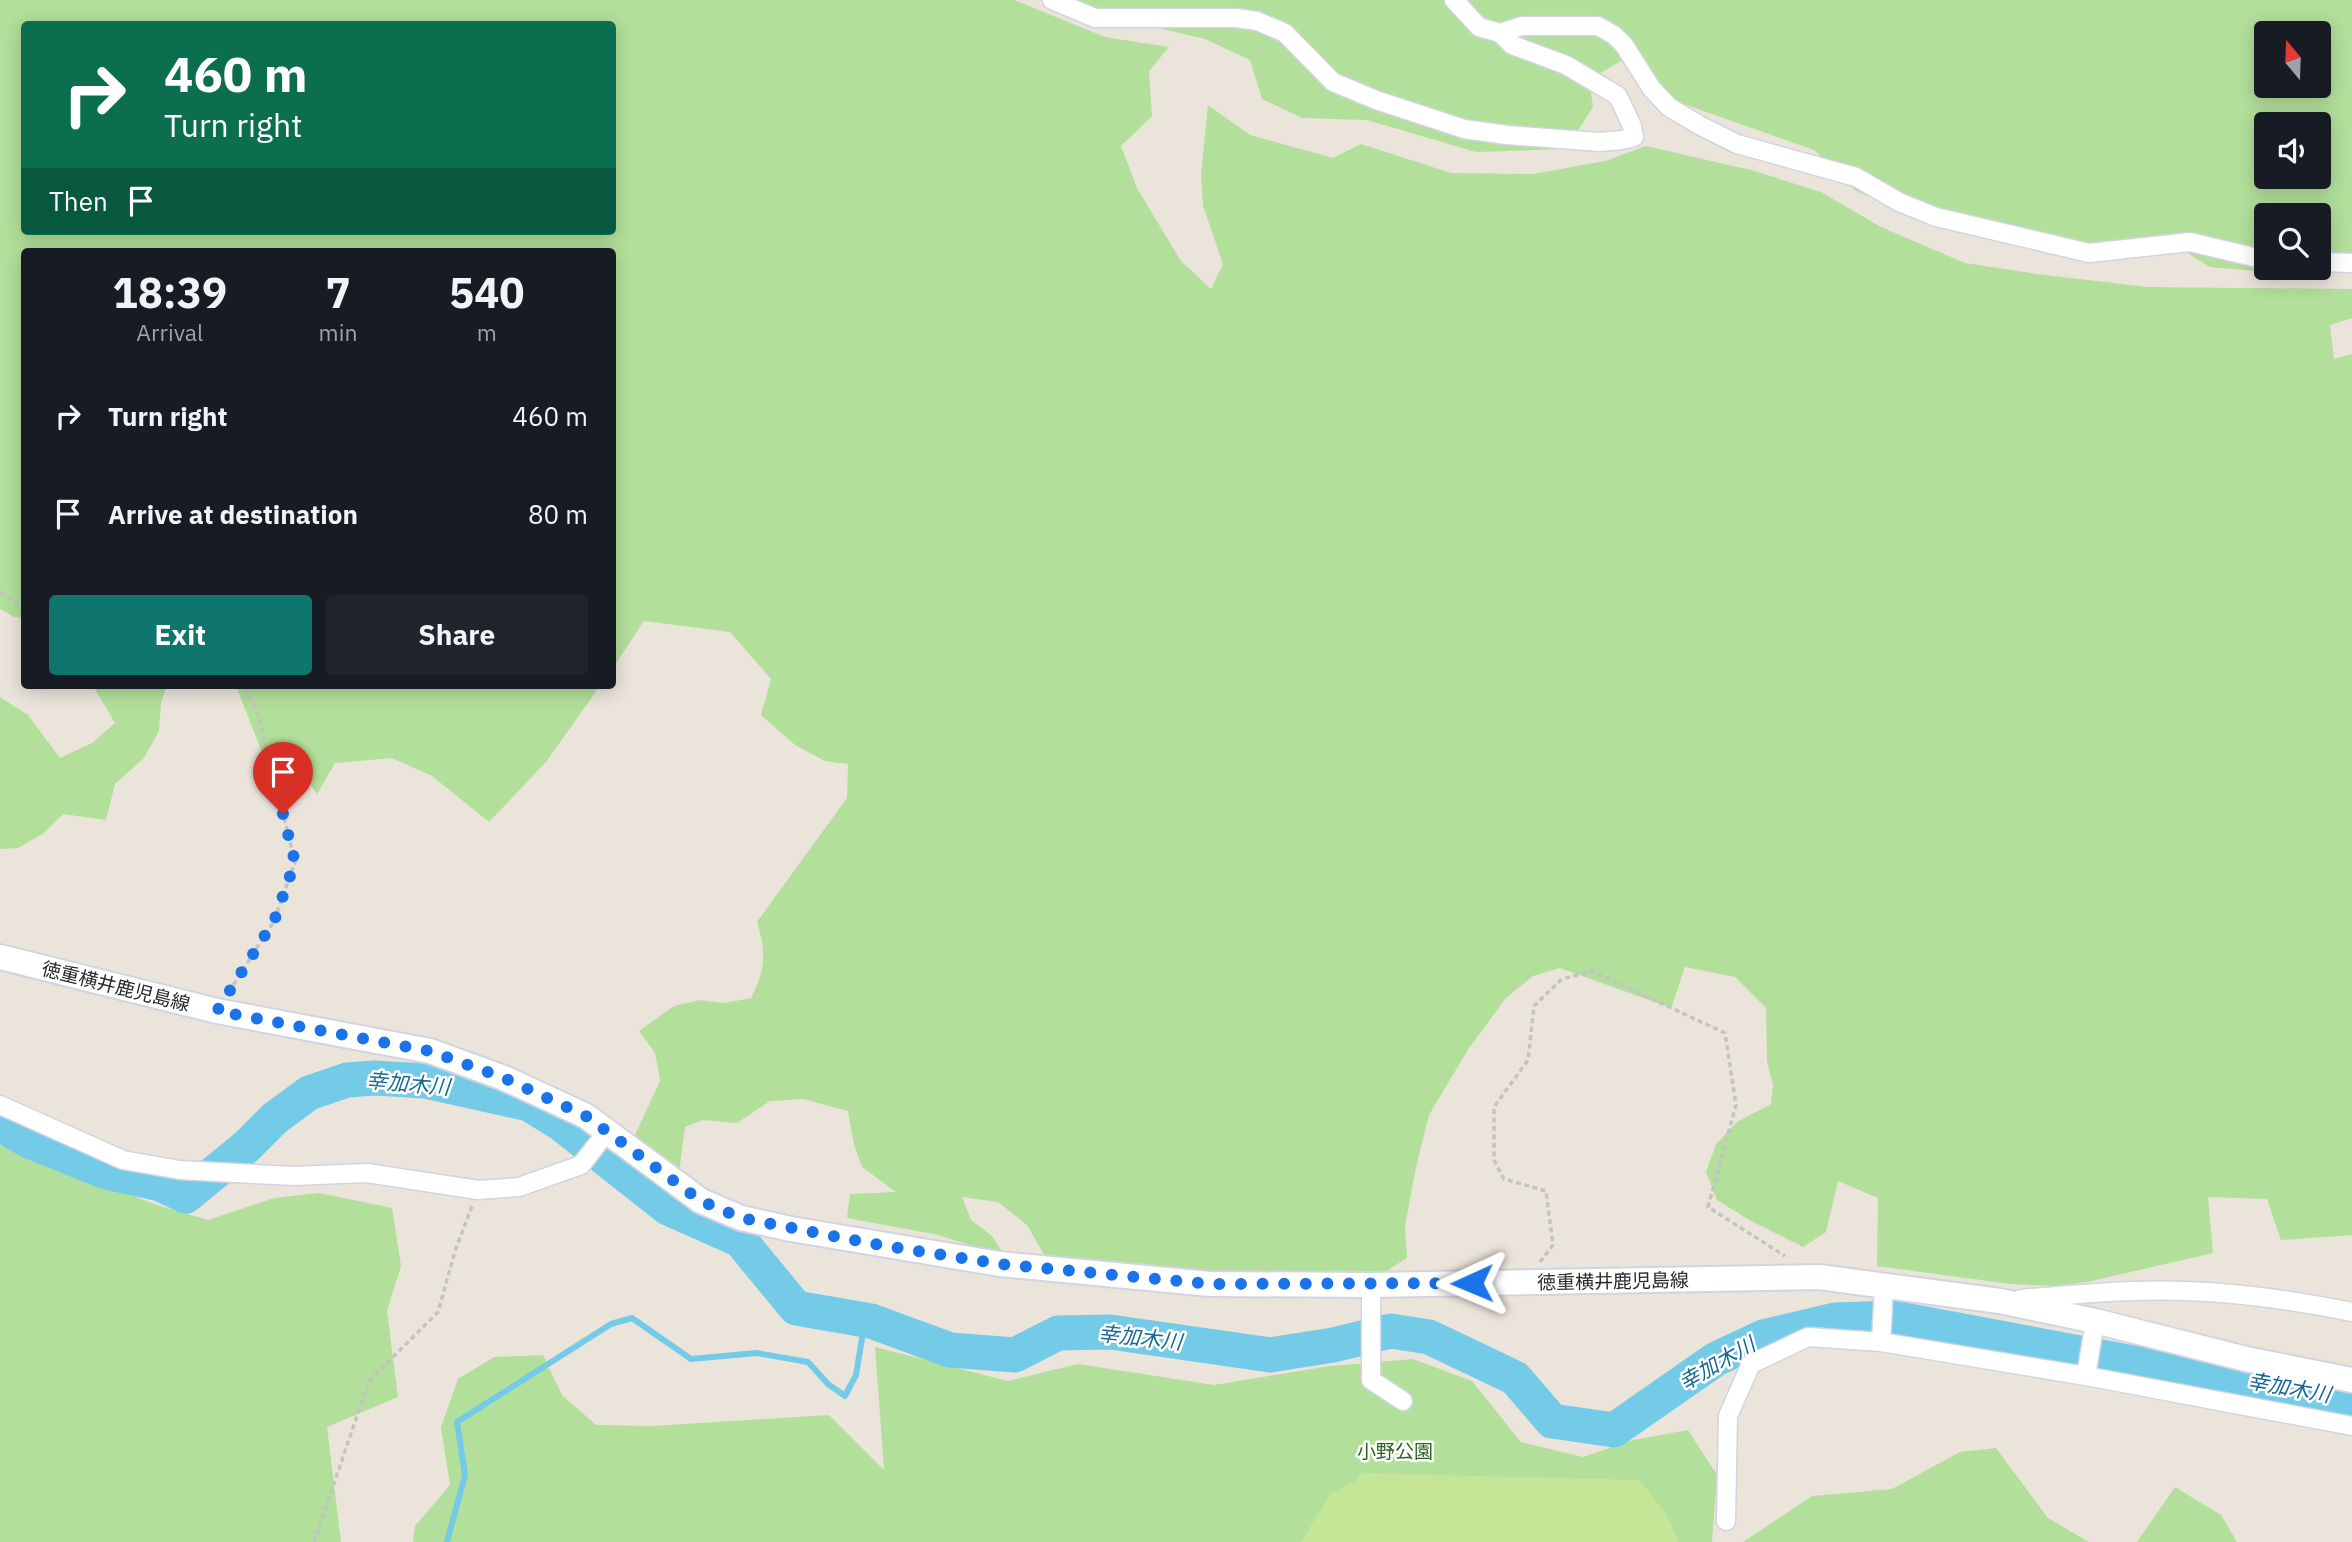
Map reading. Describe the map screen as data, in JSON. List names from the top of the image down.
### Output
{
  "streets": {
    "main road": ["徳重横井鹿児島線"]
  },
  "water": ["幸加木川"],
  "parks": ["小野公園"],
  "north": "top",
  "page": {
    "turn": ["460 m", "Turn right"],
    "then": "Then",
    "eta": [
      "18:39",
      "Arrival",
      "7",
      "min",
      "540",
      "m"
    ],
    "list": [
      {
        "name": "Turn right",
        "value": "460 m"
      },
      {
        "name": "Arrive at destination",
        "value": "80 m"
      }
    ],
    "buttons": ["Exit", "Share"]
  }
}
